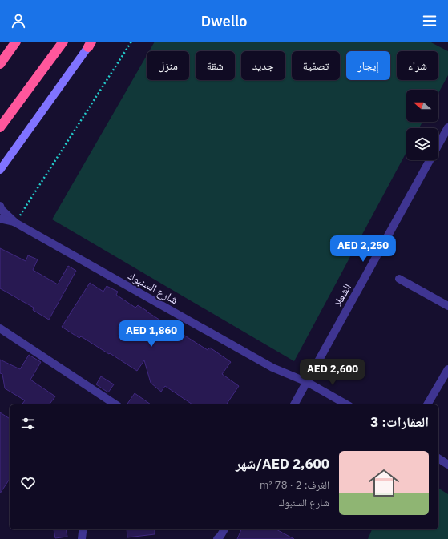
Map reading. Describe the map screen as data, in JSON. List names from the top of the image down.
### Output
{
  "streets": {
    "street": ["شارع السنبوك", "الشعلا"]
  },
  "crossings": [
    ["شارع السنبوك", "الشعلا"]
  ],
  "north": "left",
  "page": {
    "header": "Dwello",
    "chip": [
      "شراء",
      "إيجار",
      "تصفية",
      "جديد",
      "شقة",
      "منزل"
    ],
    "price": ["AED 2,250", "AED 1,860", "AED 2,600"],
    "heading": "العقارات: 3",
    "list": [
      {
        "name": "AED 2,600/شهر",
        "note": "الغرف: 2 · 78 m² · شارع السنبوك"
      }
    ]
  }
}
